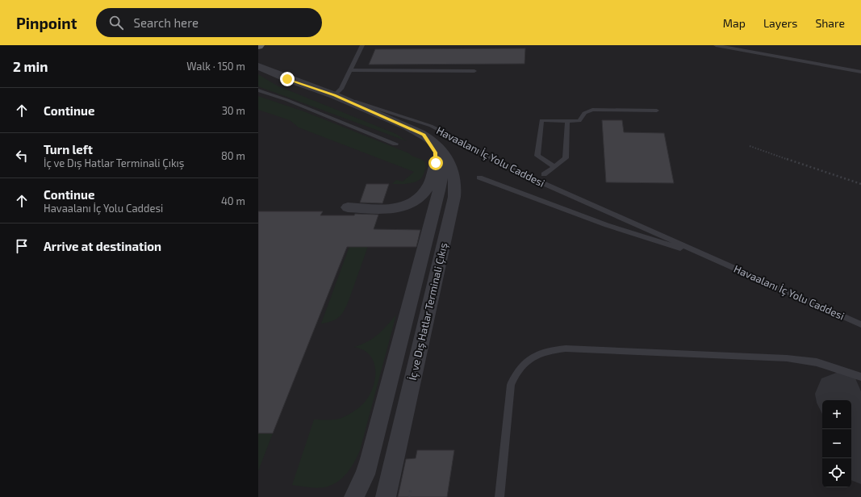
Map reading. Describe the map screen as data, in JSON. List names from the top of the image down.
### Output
{
  "streets": {
    "street": ["Havaalanı İç Yolu Caddesi", "İç ve Dış Hatlar Terminali Çıkış"]
  },
  "crossings": [
    ["Havaalanı İç Yolu Caddesi", "İç ve Dış Hatlar Terminali Çıkış"]
  ],
  "page": {
    "header": "Pinpoint",
    "search": "Search here",
    "nav": ["Map", "Layers", "Share"],
    "heading": ["2 min", "Walk · 150 m"],
    "list": [
      ["Continue", "30 m"],
      ["Turn left", "İç ve Dış Hatlar Terminali Çıkış", "80 m"],
      ["Continue", "Havaalanı İç Yolu Caddesi", "40 m"],
      "Arrive at destination"
    ],
    "map_buttons": ["+", "−"]
  }
}
